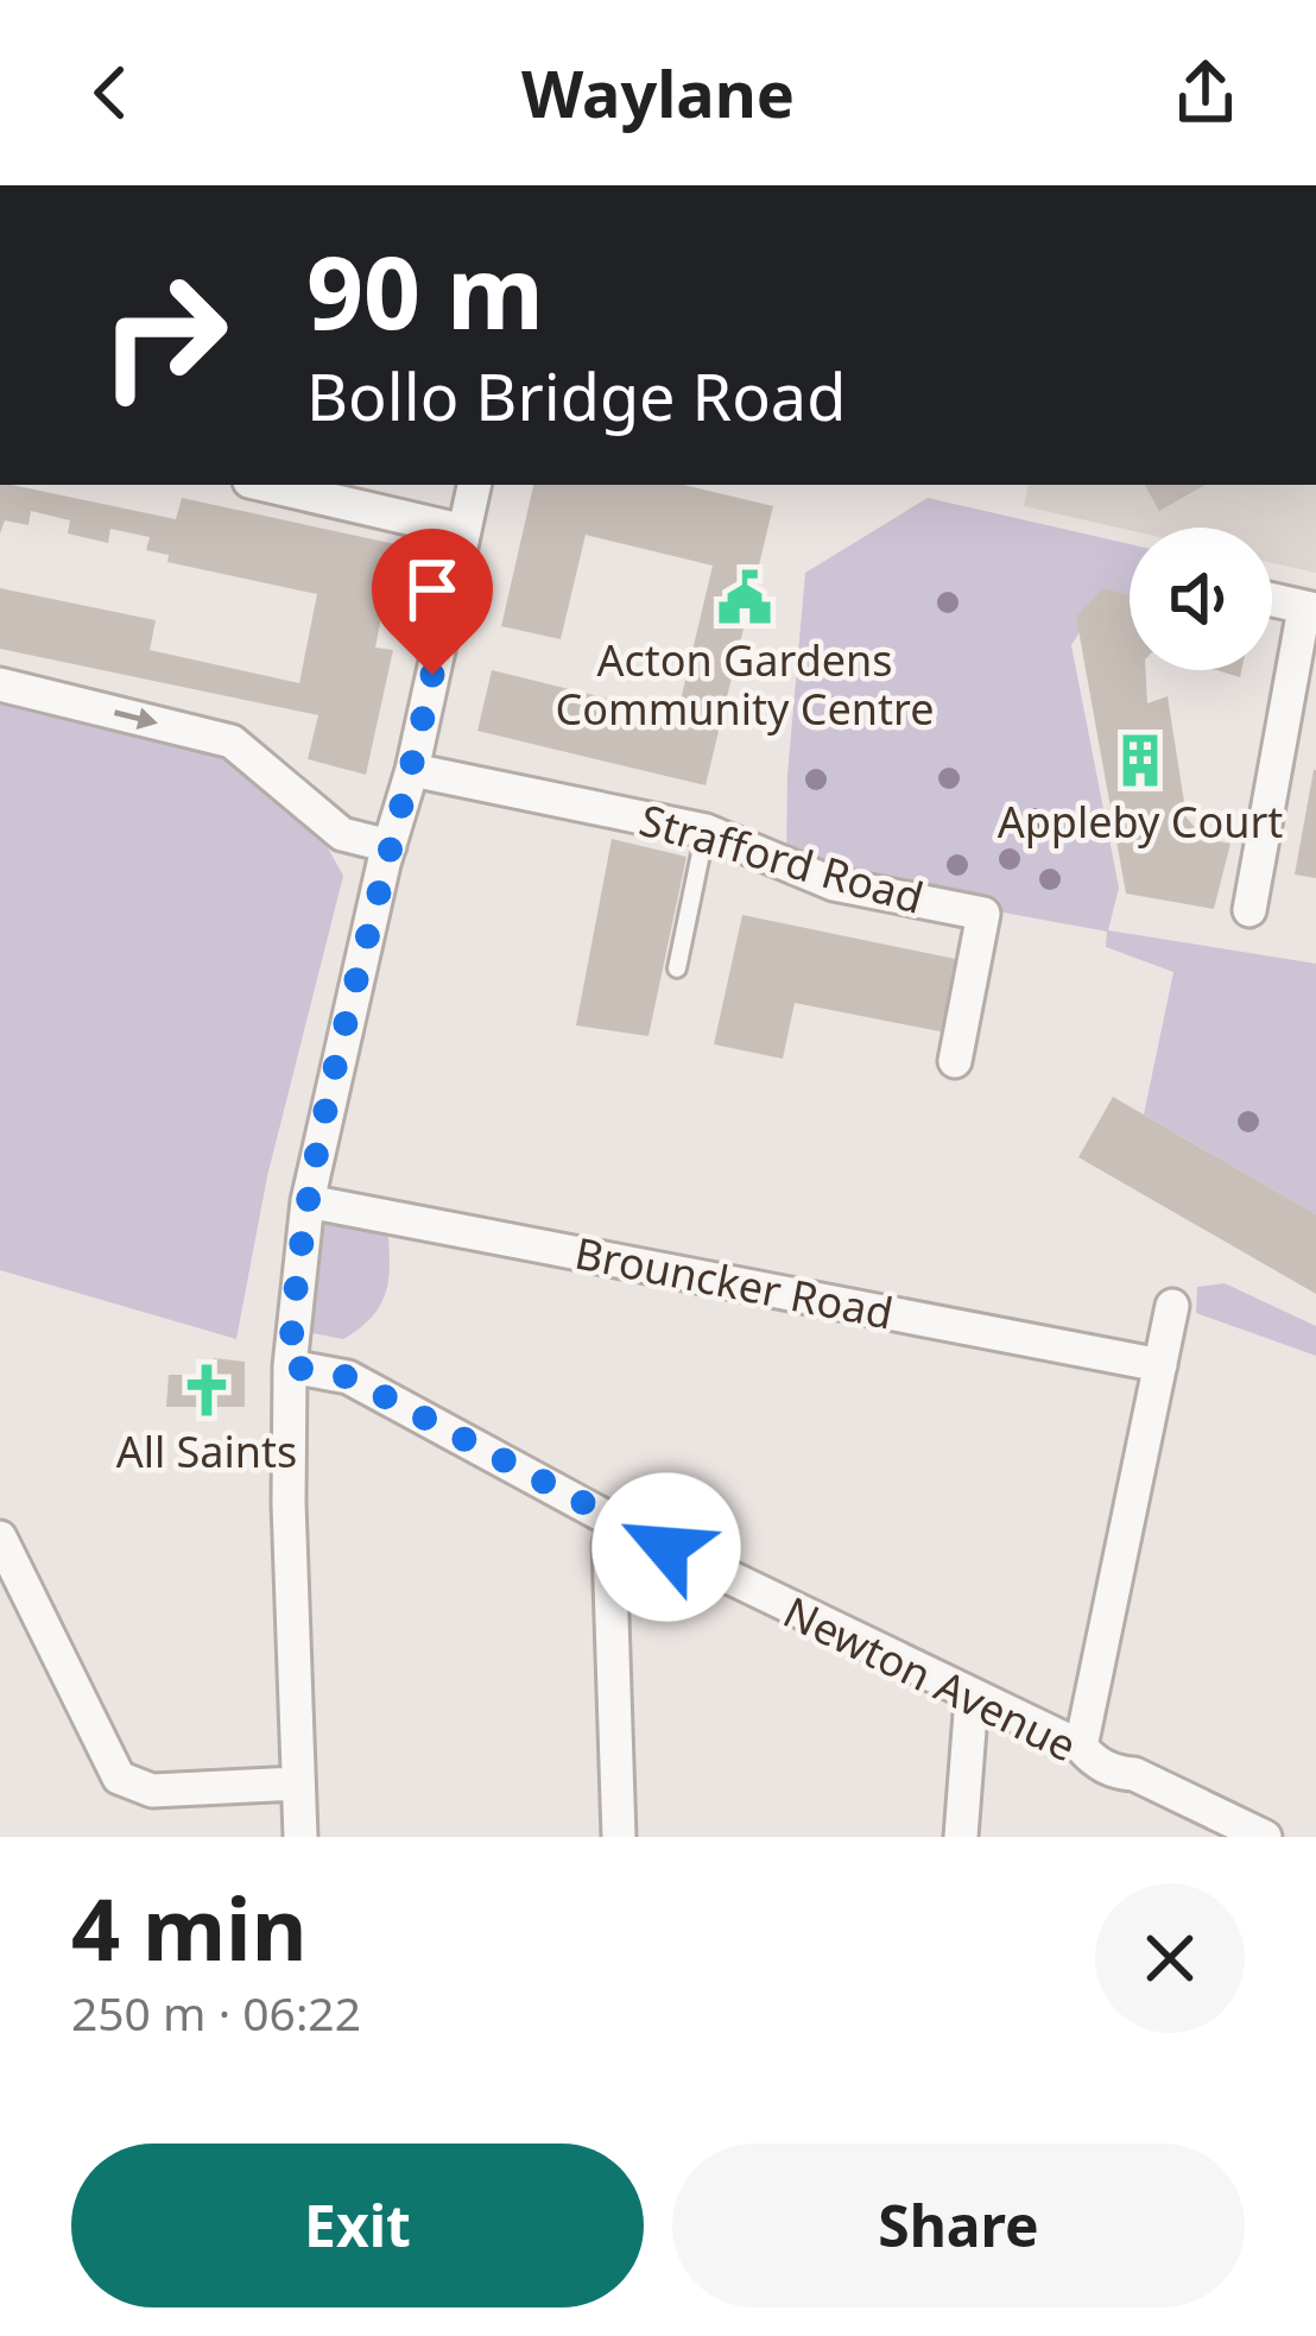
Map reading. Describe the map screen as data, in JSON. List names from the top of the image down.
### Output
{
  "streets": {
    "street": ["Strafford Road", "Brouncker Road", "Newton Avenue"]
  },
  "places": {
    "public building": ["Acton Gardens Community Centre"],
    "building": ["Appleby Court"],
    "church": ["All Saints"]
  },
  "page": {
    "header": "Waylane",
    "turn": ["90 m", "Bollo Bridge Road"],
    "heading": ["4 min", "250 m · 06:22"],
    "buttons": ["Exit", "Share"]
  }
}
